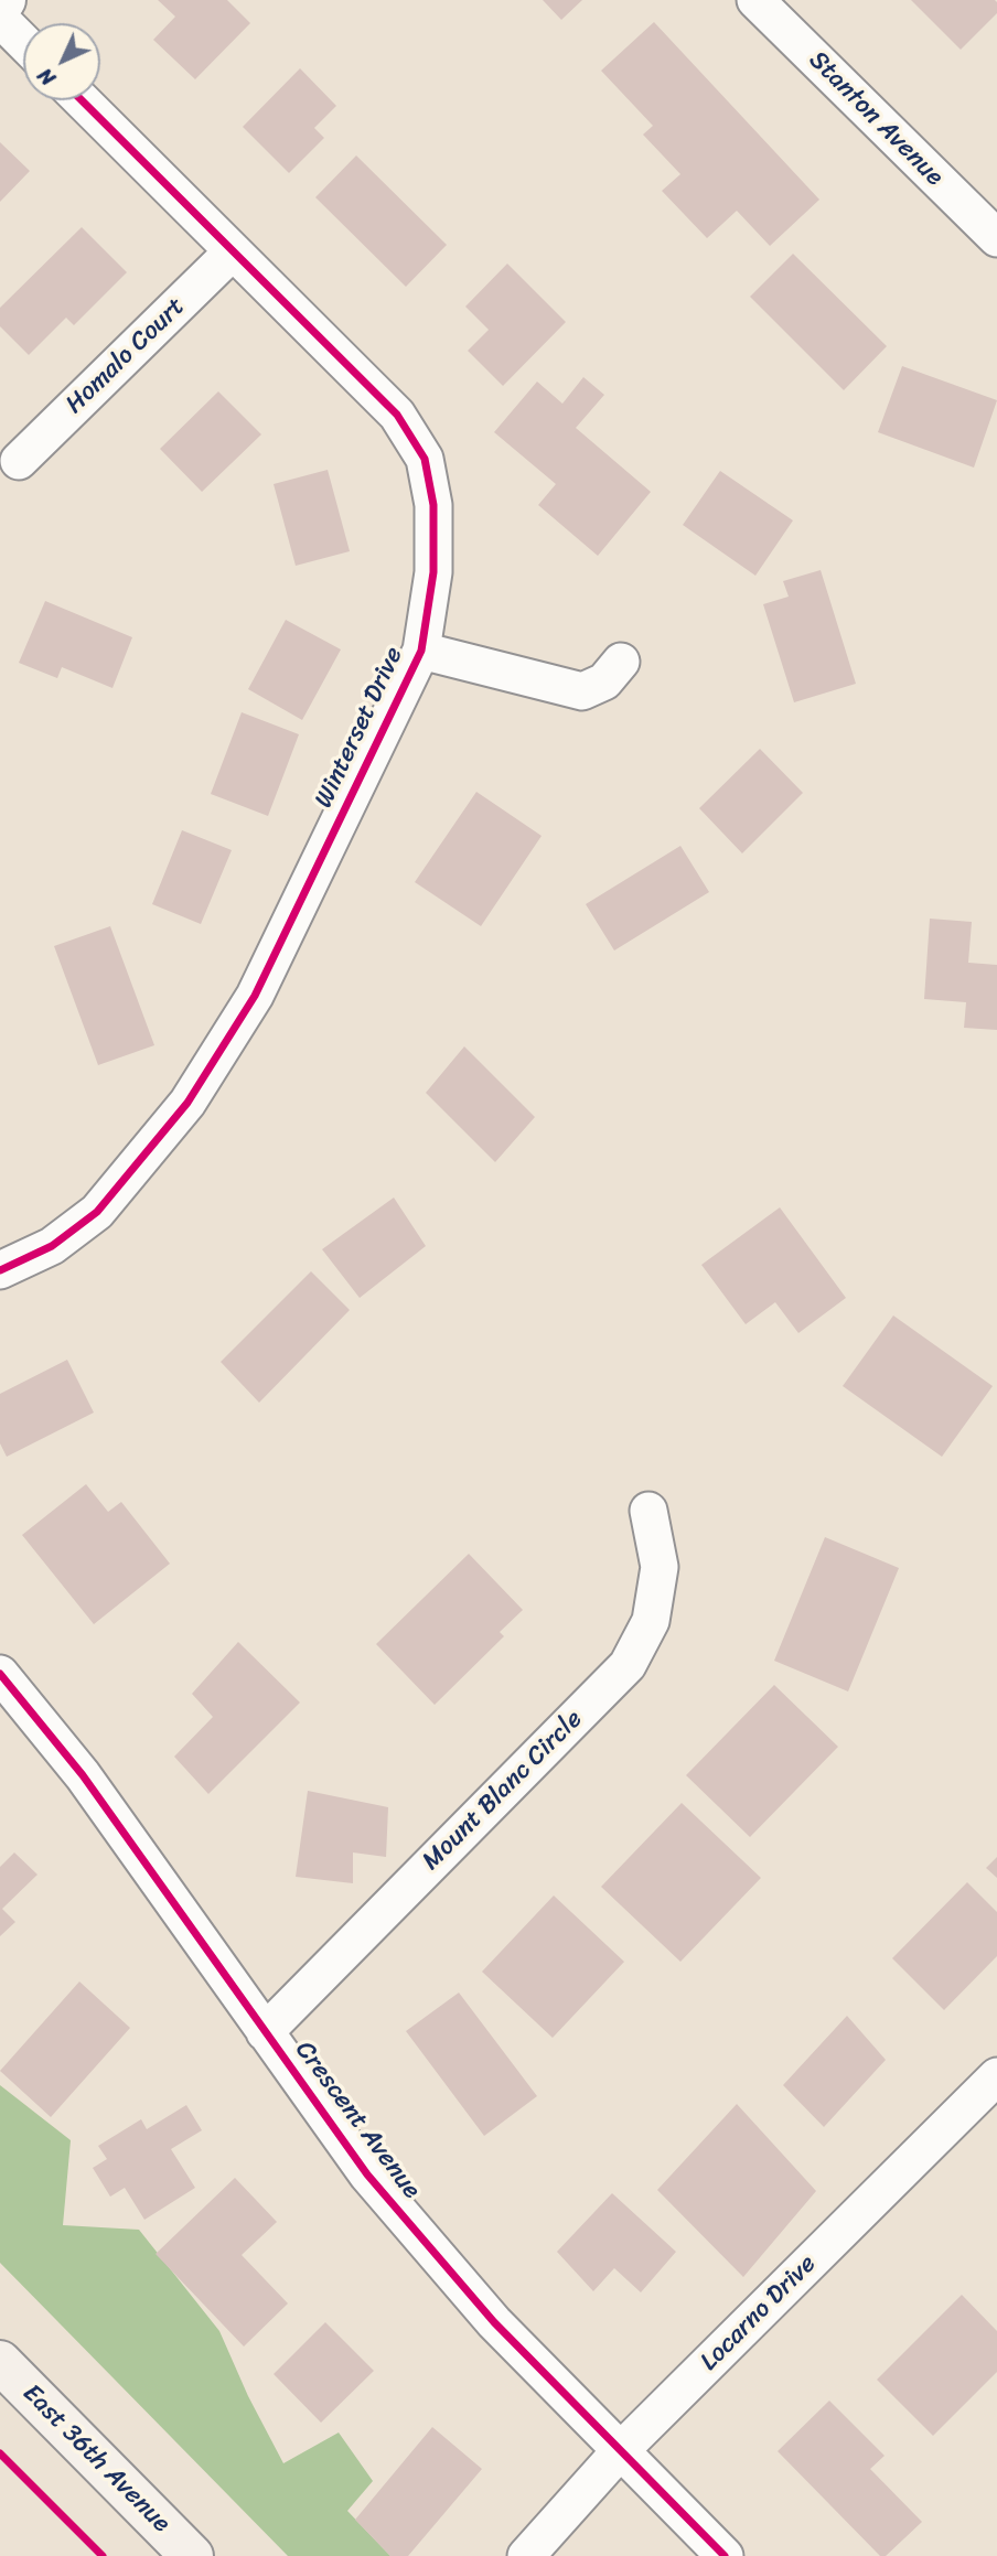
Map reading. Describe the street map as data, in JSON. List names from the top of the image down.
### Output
{
  "streets": {
    "main road": ["East 36th Avenue"],
    "street": [
      "Stanton Avenue",
      "Homalo Court",
      "Winterset Drive",
      "Mount Blanc Circle",
      "Crescent Avenue",
      "Locarno Drive"
    ]
  },
  "crossings": [
    ["Homalo Court", "Winterset Drive"],
    ["Mount Blanc Circle", "Crescent Avenue"],
    ["Crescent Avenue", "Locarno Drive"]
  ],
  "north": "bottom left"
}
